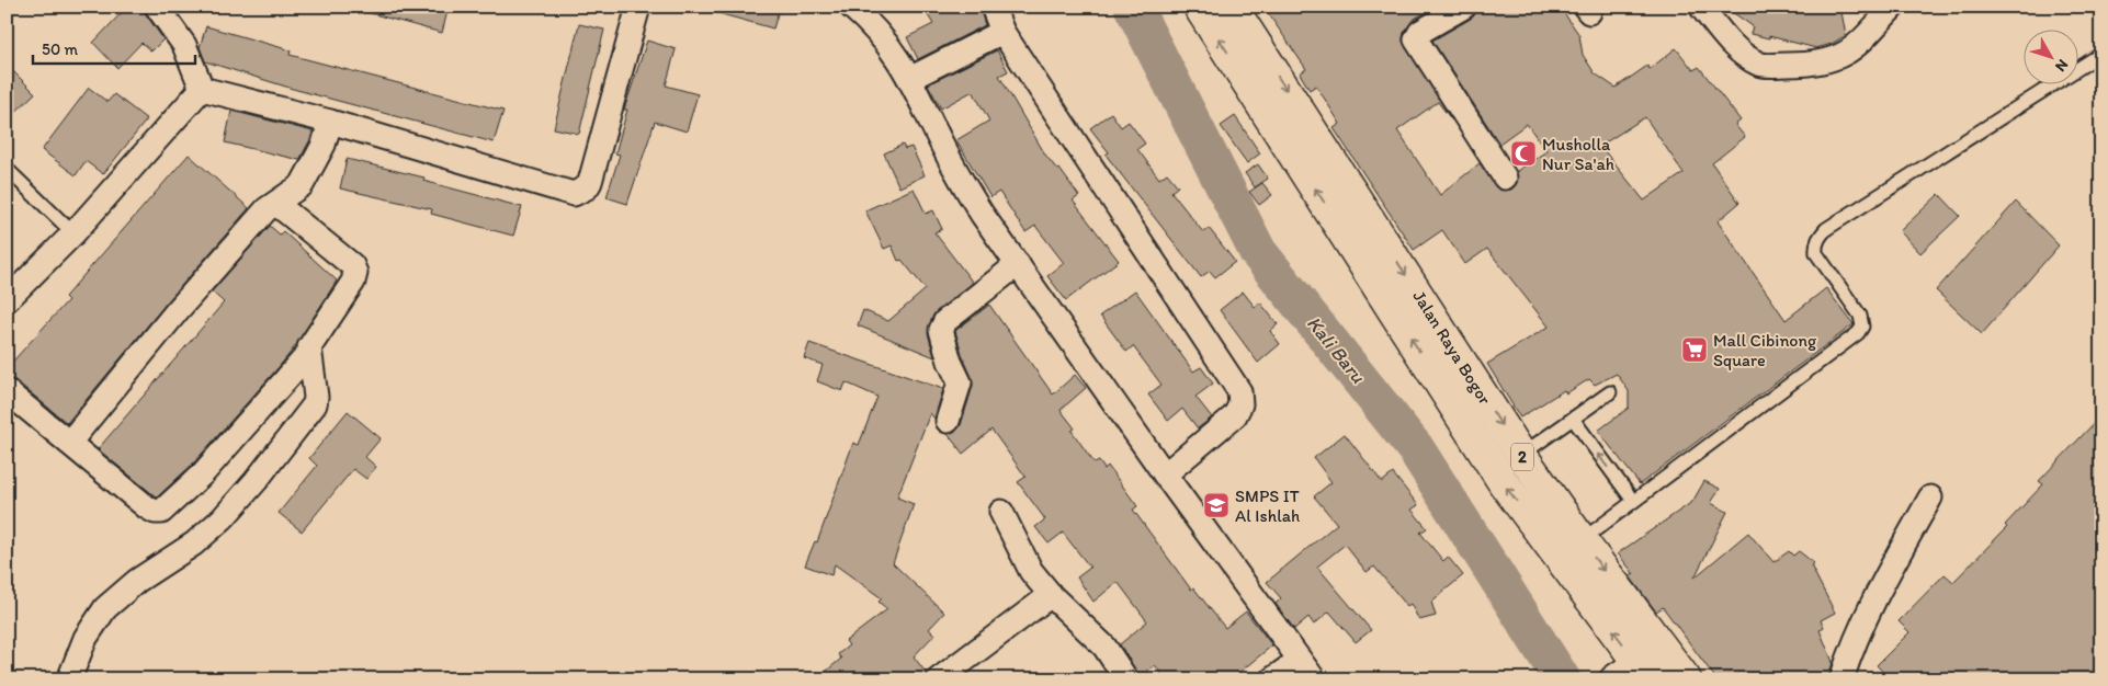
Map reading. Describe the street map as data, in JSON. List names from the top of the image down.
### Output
{
  "streets": {
    "highway": ["Jalan Raya Bogor", "2"]
  },
  "water": ["Kali Baru"],
  "places": {
    "mosque": ["Musholla Nur Sa'ah"],
    "supermarket": ["Mall Cibinong Square"],
    "school or university": ["SMPS IT Al Ishlah"]
  },
  "scale_bar": "50 m",
  "north": "bottom right"
}
